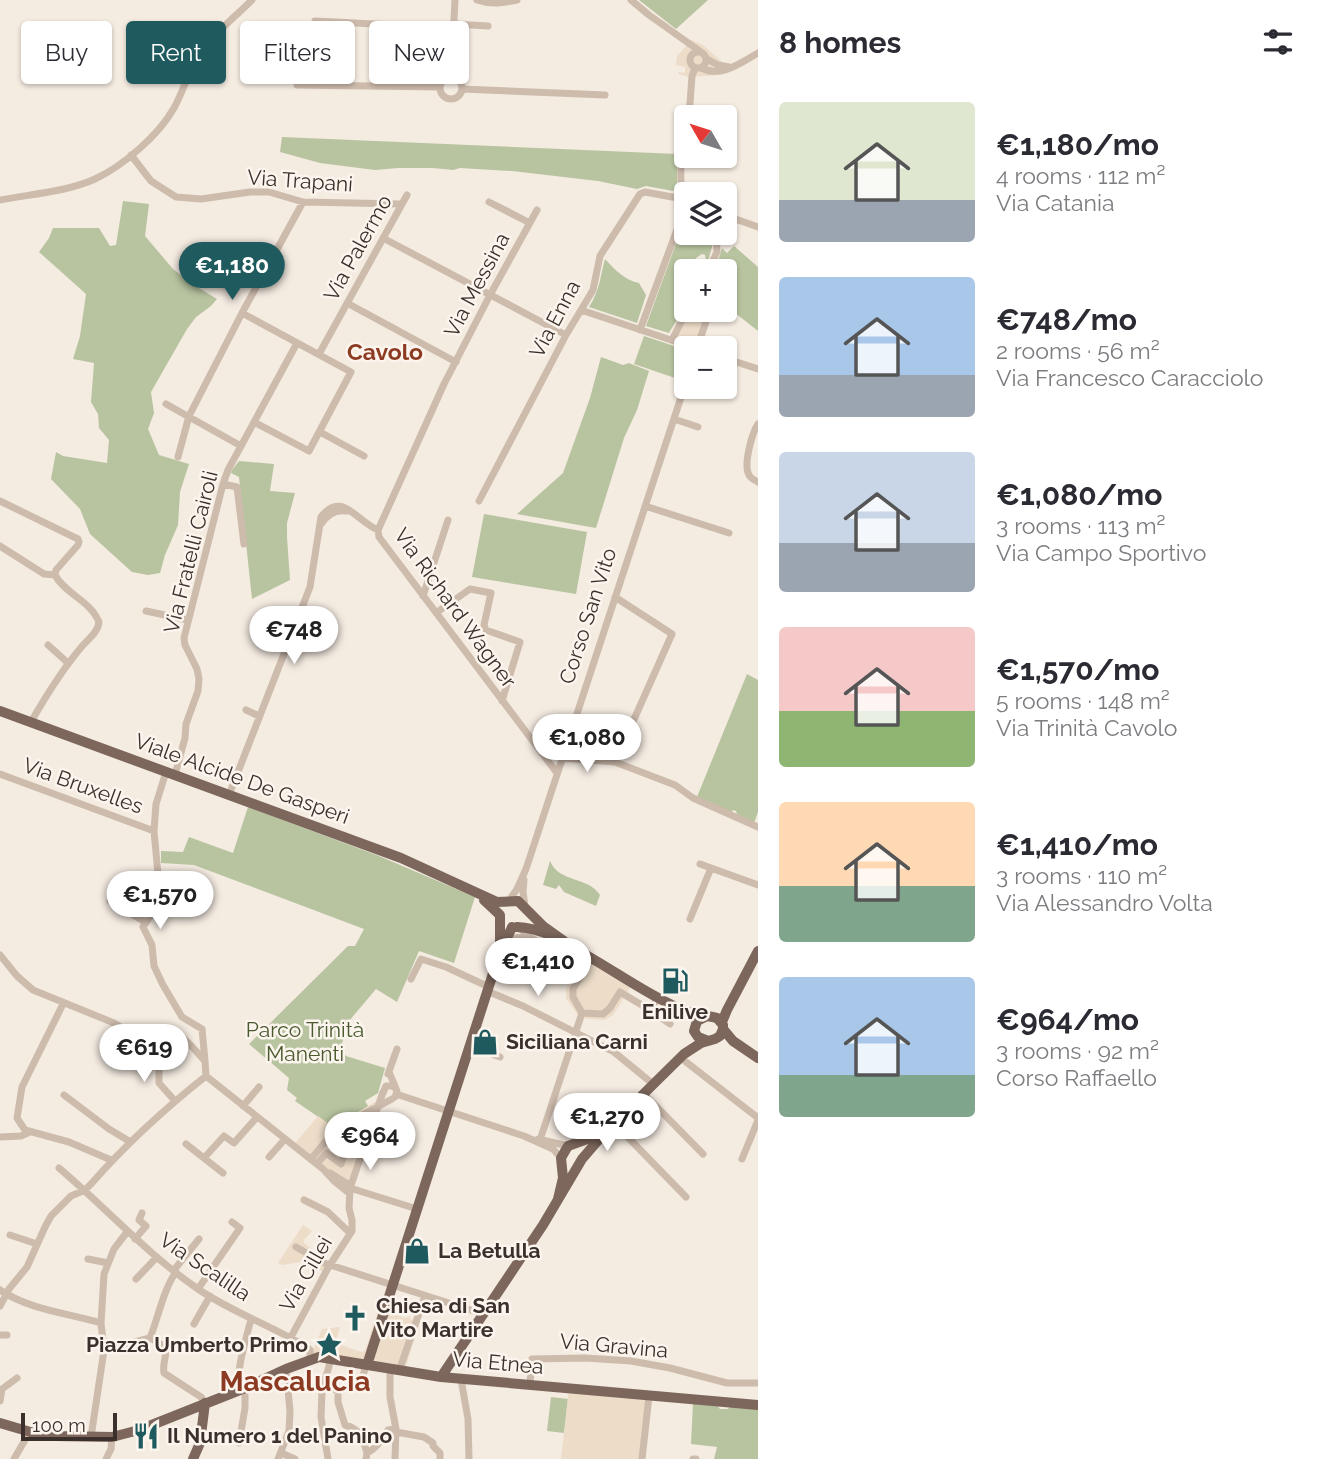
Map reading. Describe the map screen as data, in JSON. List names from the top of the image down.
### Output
{
  "streets": {
    "main road": ["Viale Alcide De Gasperi", "Via Etnea"],
    "street": [
      "Via Trapani",
      "Via Palermo",
      "Via Messina",
      "Via Enna",
      "Via Fratelli Cairoli",
      "Via Richard Wagner",
      "Corso San Vito",
      "Via Bruxelles",
      "Via Scalilla",
      "Via Cillei",
      "Via Gravina"
    ]
  },
  "crossings": [
    ["Via Trapani", "Via Palermo"],
    ["Via Messina", "Via Richard Wagner"],
    ["Via Fratelli Cairoli", "Viale Alcide De Gasperi"],
    ["Via Fratelli Cairoli", "Via Bruxelles"],
    ["Via Richard Wagner", "Corso San Vito"],
    ["Via Scalilla", "Via Cillei"],
    ["Via Scalilla", "Via Etnea"],
    ["Via Gravina", "Via Etnea"]
  ],
  "districts": ["Cavolo", "Mascalucia"],
  "parks": ["Parco Trinità Manenti"],
  "places": {
    "fuel station": ["Enilive"],
    "shop": ["Siciliana Carni", "La Betulla"],
    "church": ["Chiesa di San Vito Martire"],
    "place": ["Piazza Umberto Primo"],
    "restaurant": ["Il Numero 1 del Panino"]
  },
  "scale_bar": "100 m",
  "north": "top left",
  "page": {
    "heading": "8 homes",
    "chip": [
      "Buy",
      "Rent",
      "Filters",
      "New"
    ],
    "list": [
      {
        "name": "€1,180/mo",
        "note": "4 rooms · 112 m² · Via Catania"
      },
      {
        "name": "€748/mo",
        "note": "2 rooms · 56 m² · Via Francesco Caracciolo"
      },
      {
        "name": "€1,080/mo",
        "note": "3 rooms · 113 m² · Via Campo Sportivo"
      },
      {
        "name": "€1,570/mo",
        "note": "5 rooms · 148 m² · Via Trinità Cavolo"
      },
      {
        "name": "€1,410/mo",
        "note": "3 rooms · 110 m² · Via Alessandro Volta"
      },
      {
        "name": "€964/mo",
        "note": "3 rooms · 92 m² · Corso Raffaello"
      }
    ],
    "map_buttons": ["+", "−"],
    "price": [
      "€1,180",
      "€748",
      "€1,080",
      "€1,570",
      "€1,410",
      "€619",
      "€1,270",
      "€964"
    ],
    "scale": "100 m"
  }
}
